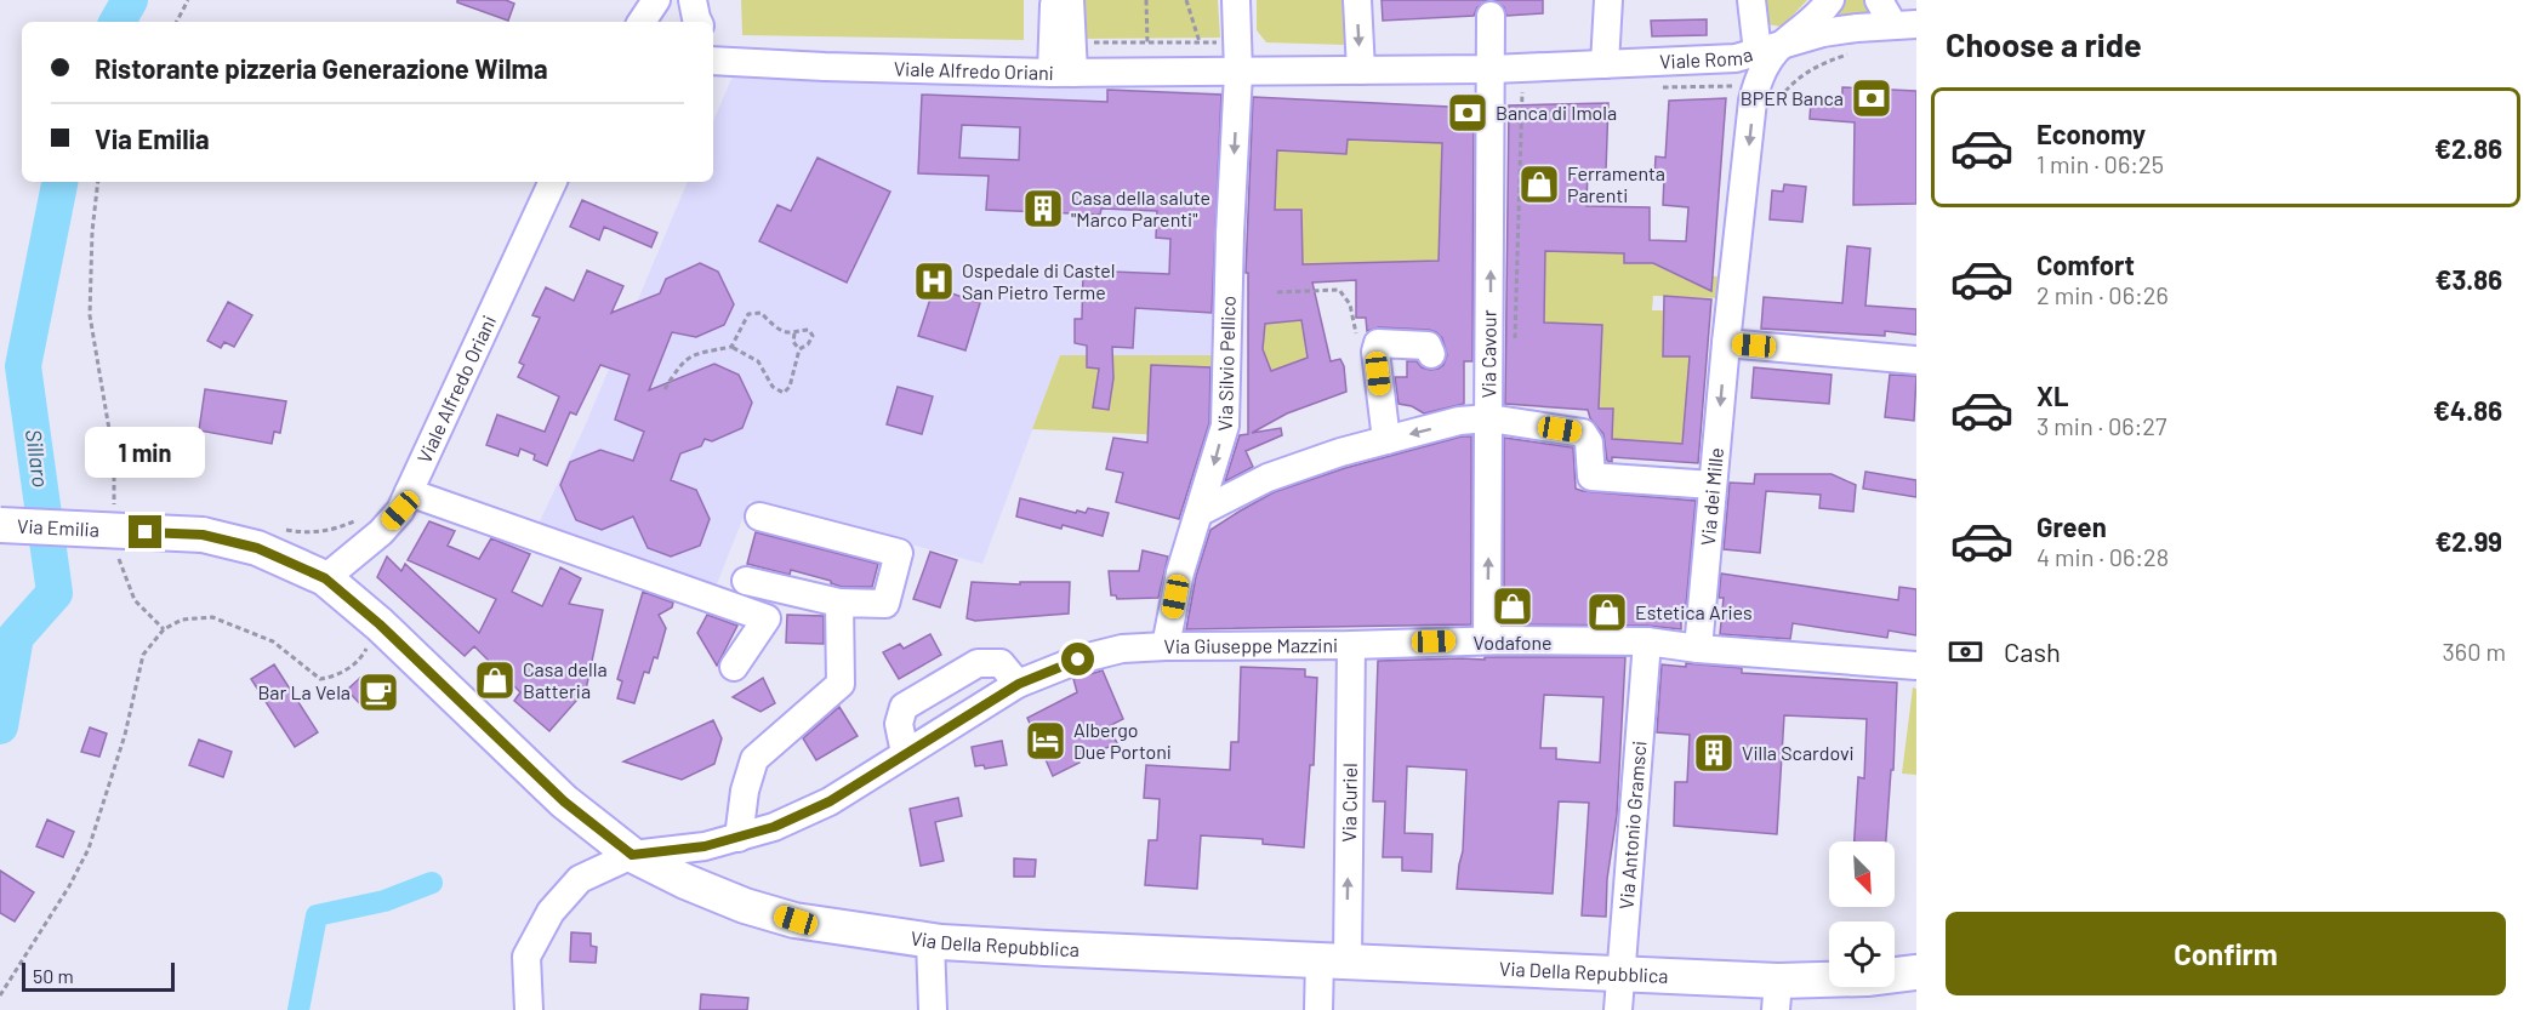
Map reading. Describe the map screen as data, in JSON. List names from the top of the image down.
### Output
{
  "streets": {
    "main road": ["Via Emilia", "Via Della Repubblica"],
    "street": [
      "Viale Roma",
      "Viale Alfredo Oriani",
      "Via Cavour",
      "Via Silvio Pellico",
      "Via dei Mille",
      "Via Giuseppe Mazzini",
      "Via Curiel",
      "Via Antonio Gramsci"
    ]
  },
  "crossings": [
    ["Viale Roma", "Viale Alfredo Oriani"],
    ["Viale Roma", "Via Cavour"],
    ["Viale Roma", "Via dei Mille"],
    ["Viale Alfredo Oriani", "Via Silvio Pellico"],
    ["Viale Alfredo Oriani", "Via Della Repubblica"],
    ["Via Cavour", "Via Giuseppe Mazzini"],
    ["Via Silvio Pellico", "Via Giuseppe Mazzini"],
    ["Via dei Mille", "Via Giuseppe Mazzini"],
    ["Via Emilia", "Via Della Repubblica"],
    ["Via Giuseppe Mazzini", "Via Curiel"],
    ["Via Giuseppe Mazzini", "Via Antonio Gramsci"],
    ["Via Giuseppe Mazzini", "Via Della Repubblica"],
    ["Via Curiel", "Via Della Repubblica"],
    ["Via Antonio Gramsci", "Via Della Repubblica"]
  ],
  "one_way": [
    "Via Cavour",
    "Via Silvio Pellico",
    "Via dei Mille",
    "Via Curiel"
  ],
  "water": ["Sillaro"],
  "places": {
    "bank": ["BPER Banca", "Banca di Imola"],
    "shop": [
      "Ferramenta Parenti",
      "Vodafone",
      "Estetica Aries",
      "Casa della Batteria"
    ],
    "building": ["Casa della salute \"Marco Parenti\"", "Villa Scardovi"],
    "hospital": ["Ospedale di Castel San Pietro Terme"],
    "cafe": ["Bar La Vela"],
    "hotel": ["Albergo Due Portoni"]
  },
  "scale_bar": "50 m",
  "north": "bottom right",
  "page": {
    "heading": "Choose a ride",
    "banner": ["Ristorante pizzeria Generazione Wilma", "Via Emilia"],
    "list": [
      {
        "name": "Economy",
        "note": "1 min · 06:25",
        "value": "€2.86"
      },
      {
        "name": "Comfort",
        "note": "2 min · 06:26",
        "value": "€3.86"
      },
      {
        "name": "XL",
        "note": "3 min · 06:27",
        "value": "€4.86"
      },
      {
        "name": "Green",
        "note": "4 min · 06:28",
        "value": "€2.99"
      }
    ],
    "bubble": "1 min",
    "pay": ["Cash", "360 m"],
    "buttons": "Confirm",
    "scale": "50 m"
  }
}
